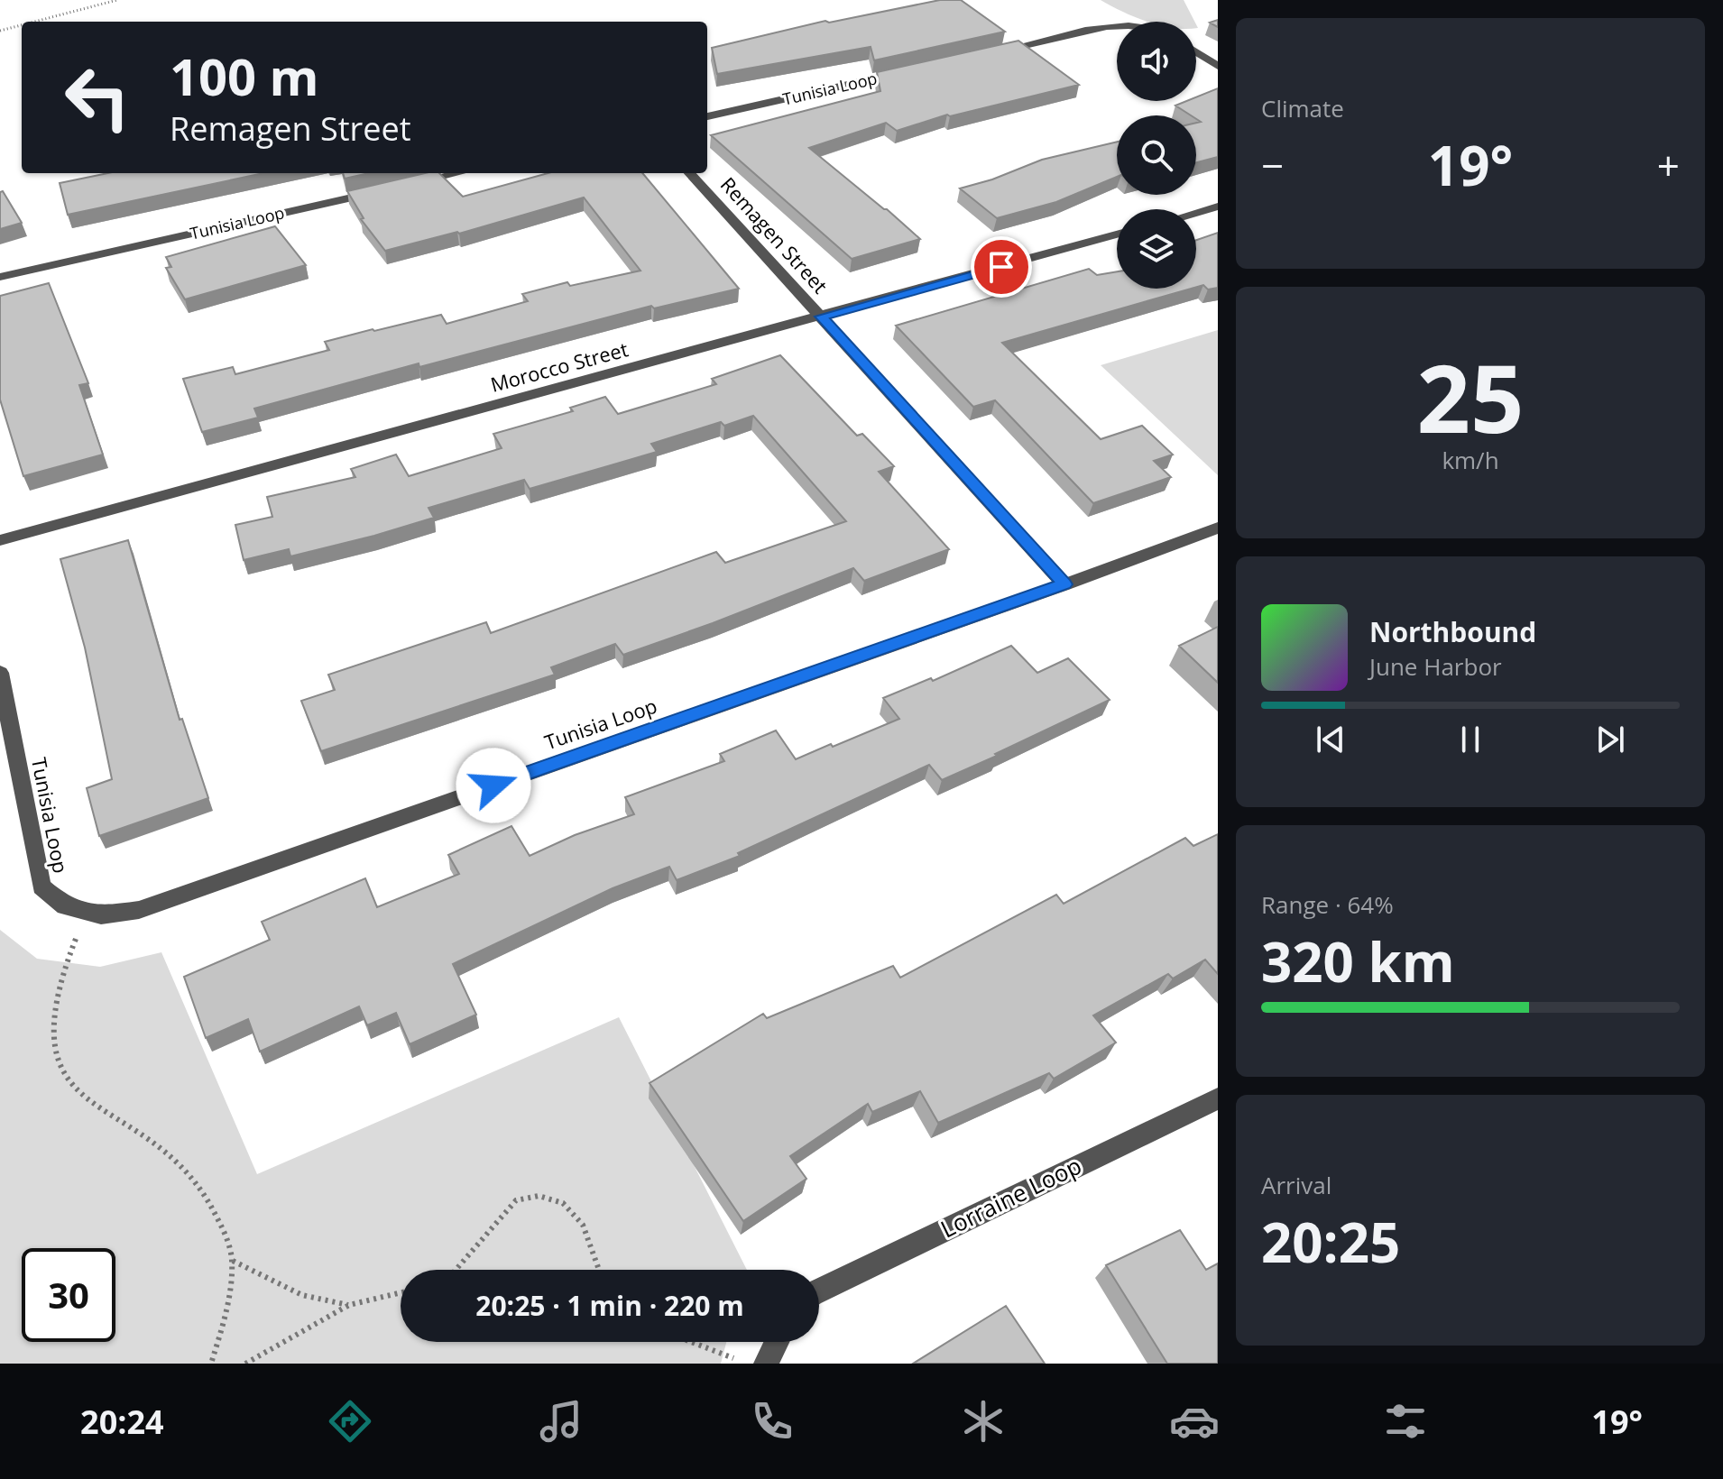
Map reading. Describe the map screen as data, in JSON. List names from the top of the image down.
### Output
{
  "streets": {
    "street": [
      "Tunisia Loop",
      "Remagen Street",
      "Morocco Street",
      "Lorraine Loop"
    ]
  },
  "crossings": [
    ["Tunisia Loop", "Remagen Street"],
    ["Remagen Street", "Morocco Street"]
  ],
  "page": {
    "tile": [
      "Climate",
      ["25", "km/h"],
      ["Range · 64%", "320 km"],
      ["Arrival", "20:25"]
    ],
    "turn": ["100 m", "Remagen Street"],
    "heat": ["−", "19°", "+"],
    "song": ["Northbound", "June Harbor"],
    "limit": "30",
    "trip": "20:25 · 1 min · 220 m",
    "tabs": ["20:24", "19°"]
  }
}
